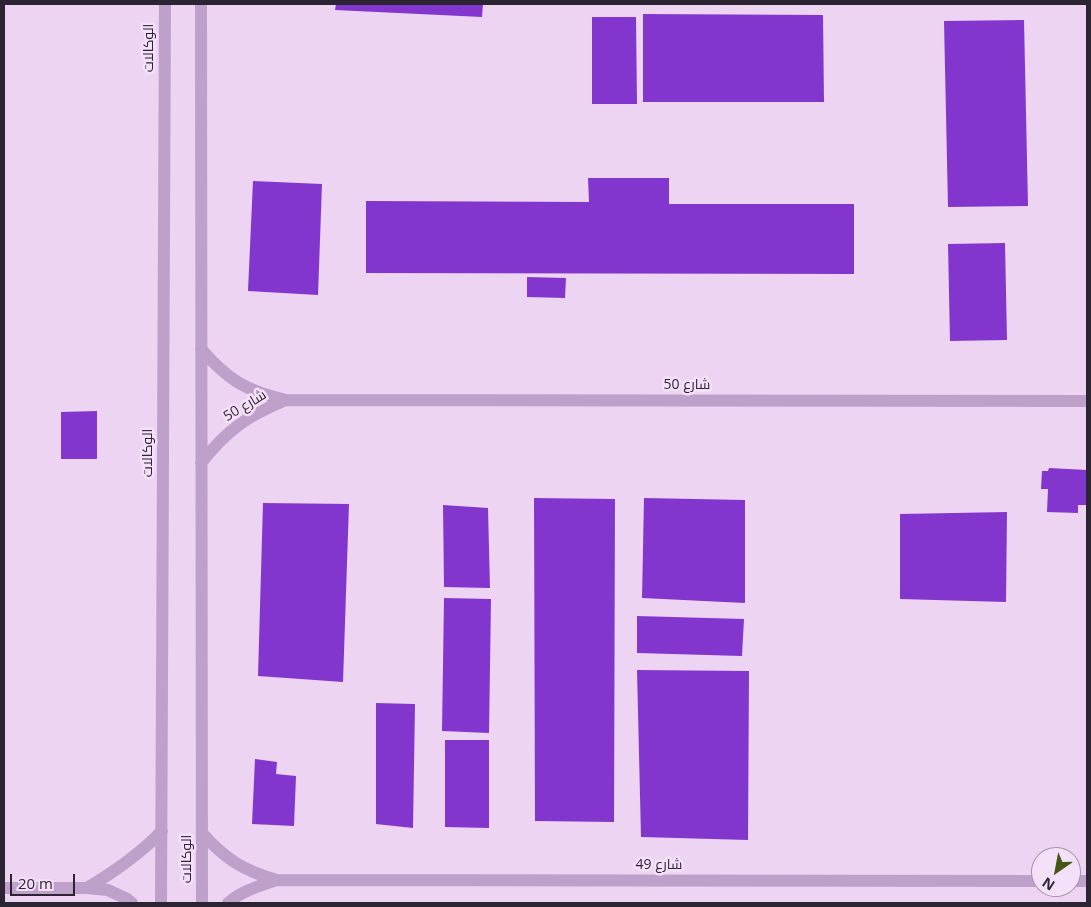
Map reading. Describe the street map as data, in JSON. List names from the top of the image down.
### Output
{
  "streets": {
    "street": ["الوكالات", "شارع 50", "شارع 49"]
  },
  "crossings": [
    ["الوكالات", "شارع 50"],
    ["الوكالات", "شارع 49"]
  ],
  "scale_bar": "20 m",
  "north": "bottom left"
}
